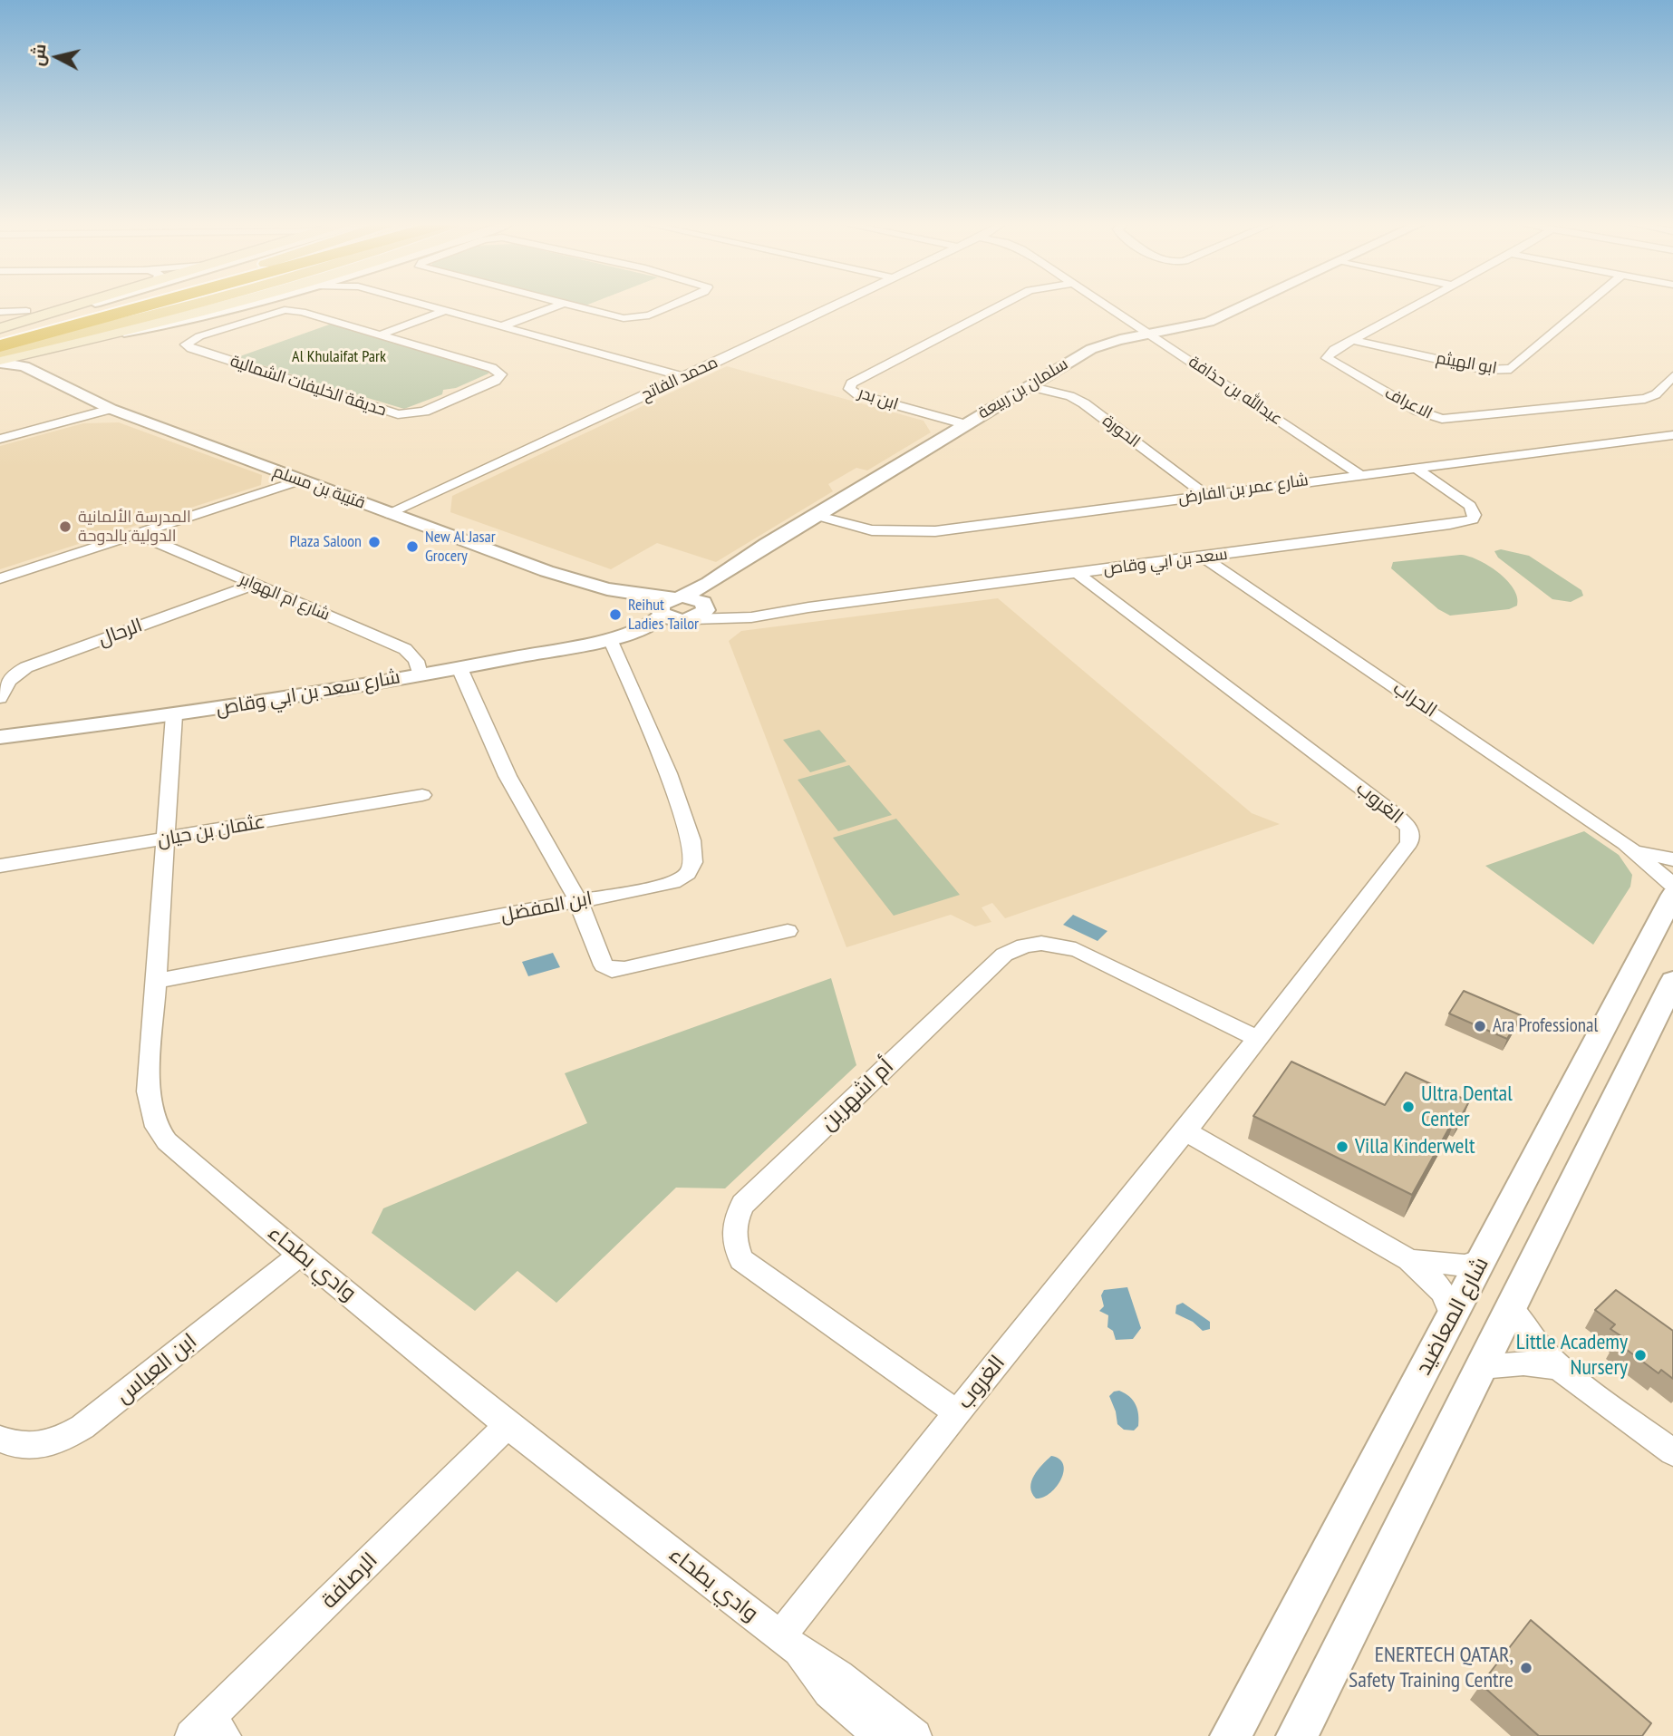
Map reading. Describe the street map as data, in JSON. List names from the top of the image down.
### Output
{
  "streets": {
    "street": [
      "ابو الهيثم",
      "محمد الفاتح",
      "حديقة الخليفات الشمالية",
      "سلمان بن ربيعة",
      "عبدالله بن حذافة",
      "ابن بدر",
      "الاعراف",
      "الحورة",
      "قتيبة بن مسلم",
      "شارع عمر بن الفارض",
      "سعد بن ابي وقاص",
      "شارع ام الهوابر",
      "الرحال",
      "شارع سعد بن ابي وقاص",
      "الحراب",
      "الغروب",
      "عثمان بن حيان",
      "ابن المفضل",
      "أم اشهرين",
      "وادي بطحاء",
      "شارع المعاضيد",
      "ابن العباس",
      "الرصافة"
    ]
  },
  "crossings": [
    ["ابو الهيثم", "الاعراف"],
    ["محمد الفاتح", "قتيبة بن مسلم"],
    ["سلمان بن ربيعة", "عبدالله بن حذافة"],
    ["سلمان بن ربيعة", "ابن بدر"],
    ["سلمان بن ربيعة", "الحورة"],
    ["سلمان بن ربيعة", "قتيبة بن مسلم"],
    ["سلمان بن ربيعة", "شارع عمر بن الفارض"],
    ["سلمان بن ربيعة", "شارع سعد بن ابي وقاص"],
    ["عبدالله بن حذافة", "شارع عمر بن الفارض"],
    ["الحورة", "شارع عمر بن الفارض"],
    ["قتيبة بن مسلم", "شارع سعد بن ابي وقاص"],
    ["شارع عمر بن الفارض", "سعد بن ابي وقاص"],
    ["سعد بن ابي وقاص", "شارع سعد بن ابي وقاص"],
    ["سعد بن ابي وقاص", "الحراب"],
    ["سعد بن ابي وقاص", "الغروب"],
    ["شارع ام الهوابر", "الرحال"],
    ["شارع ام الهوابر", "شارع سعد بن ابي وقاص"],
    ["شارع سعد بن ابي وقاص", "ابن المفضل"],
    ["شارع سعد بن ابي وقاص", "وادي بطحاء"],
    ["الغروب", "أم اشهرين"],
    ["الغروب", "وادي بطحاء"],
    ["عثمان بن حيان", "وادي بطحاء"],
    ["ابن المفضل", "وادي بطحاء"],
    ["وادي بطحاء", "ابن العباس"],
    ["وادي بطحاء", "الرصافة"]
  ],
  "parks": ["Al Khulaifat Park"],
  "places": [
    "المدرسة الألمانية الدولية بالدوحة",
    "Plaza Saloon",
    "New Al Jasar Grocery",
    "Reihut Ladies Tailor",
    "Ara Professional",
    "Ultra Dental Center",
    "Villa Kinderwelt",
    "Little Academy Nursery",
    "ENERTECH QATAR, Safety Training Centre"
  ],
  "north": "left"
}
